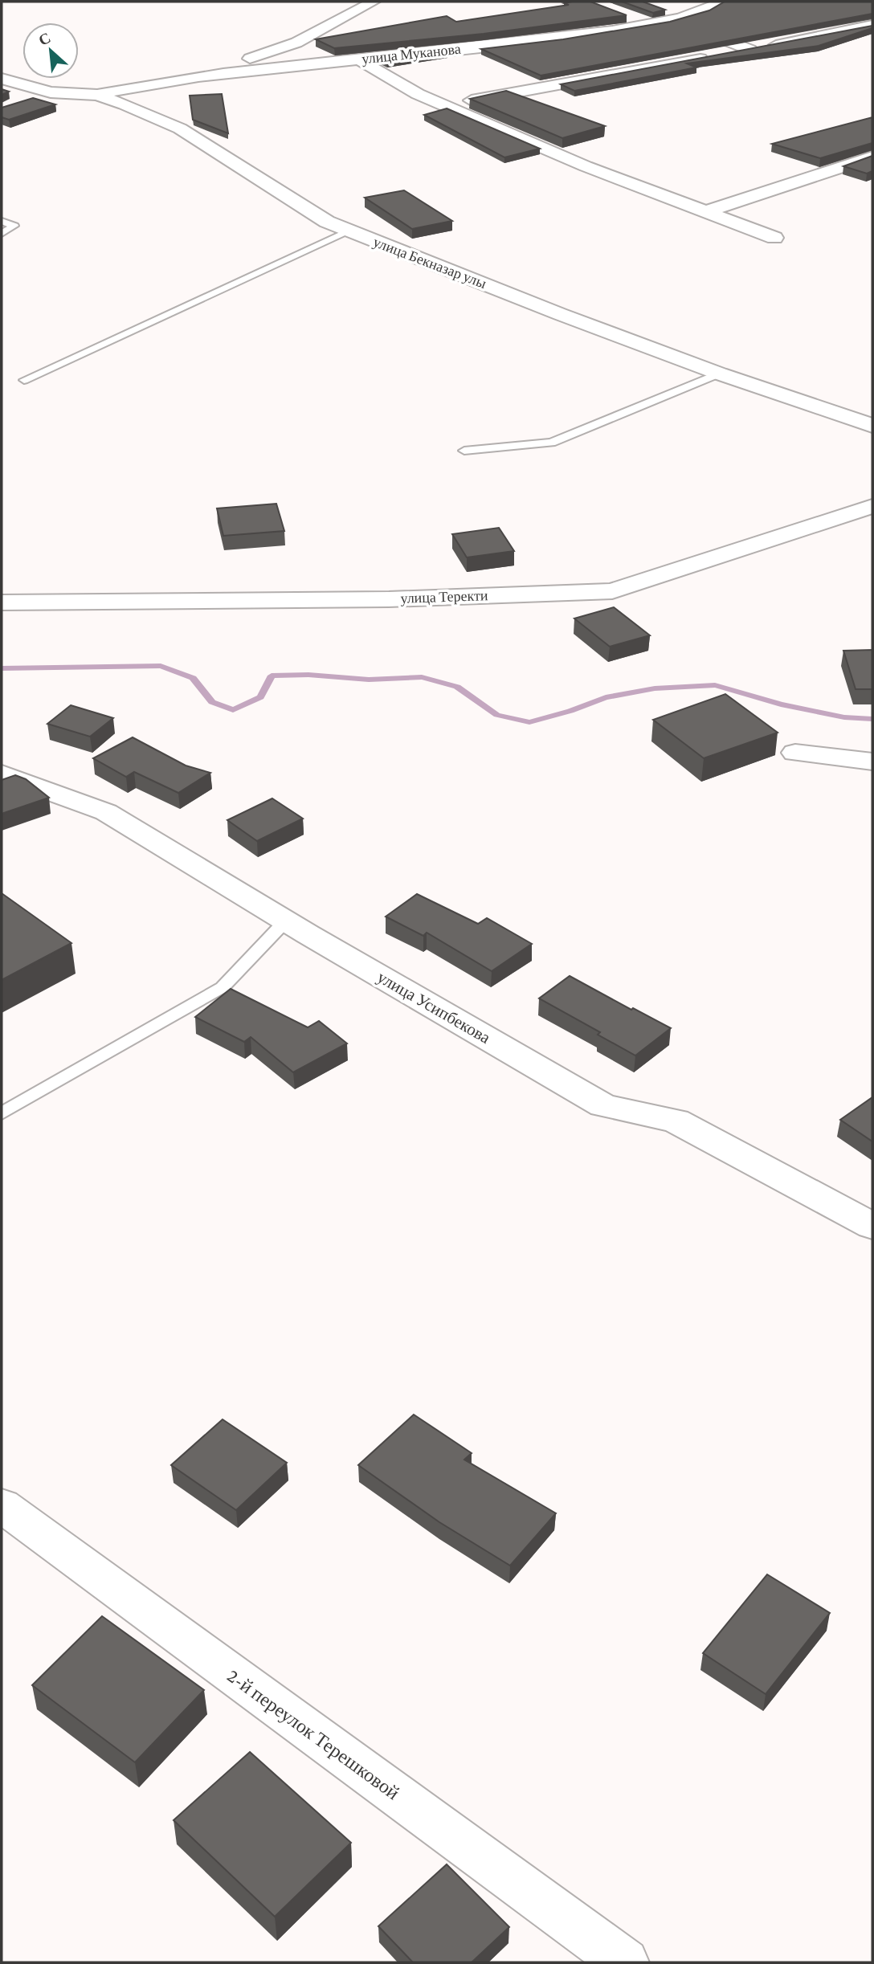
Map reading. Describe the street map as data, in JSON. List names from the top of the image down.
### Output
{
  "streets": {
    "street": [
      "улица Муканова",
      "улица Бекназар улы",
      "улица Теректи",
      "улица Усипбекова",
      "2-й переулок Терешковой"
    ]
  },
  "crossings": [
    ["улица Муканова", "улица Бекназар улы"]
  ],
  "north": "top left"
}
